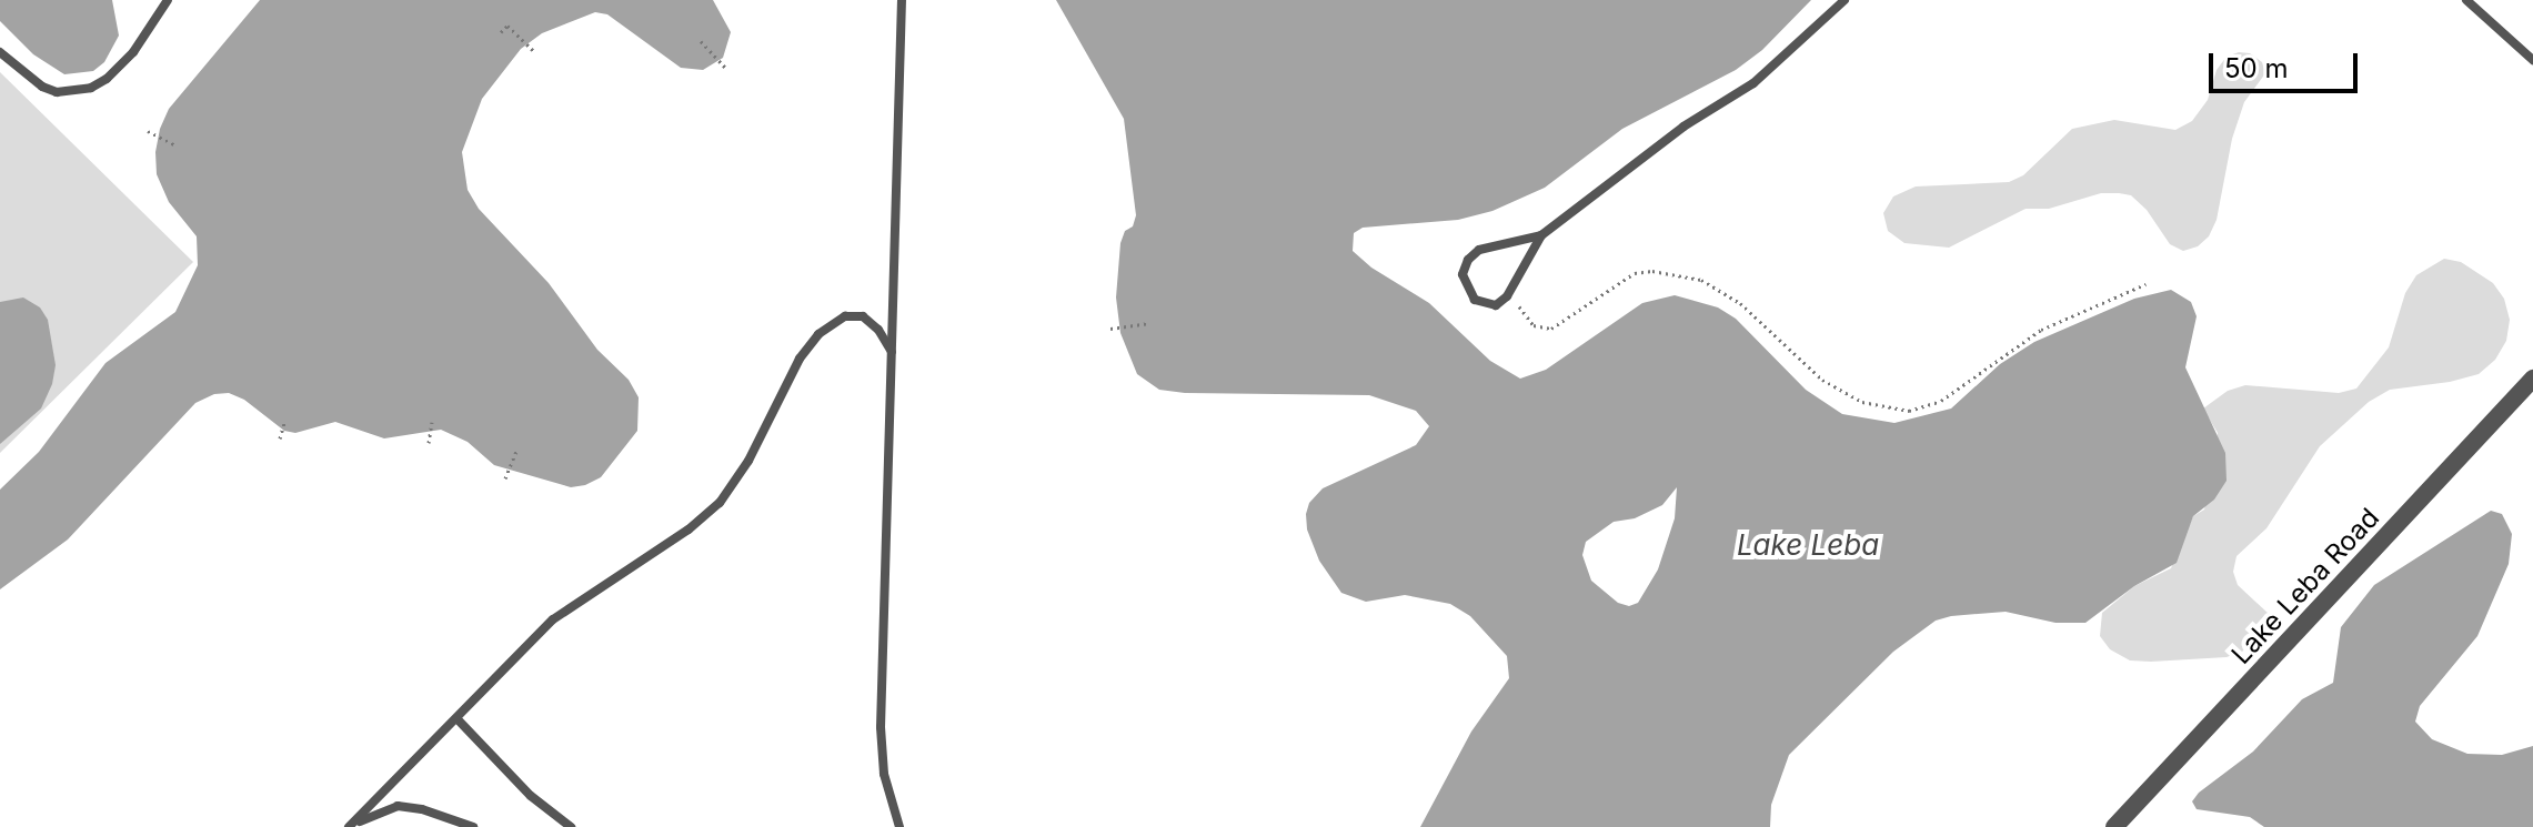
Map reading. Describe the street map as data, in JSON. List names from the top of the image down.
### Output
{
  "streets": {
    "street": ["Lake Leba Road"]
  },
  "water": ["Lake Leba"],
  "scale_bar": "50 m"
}
